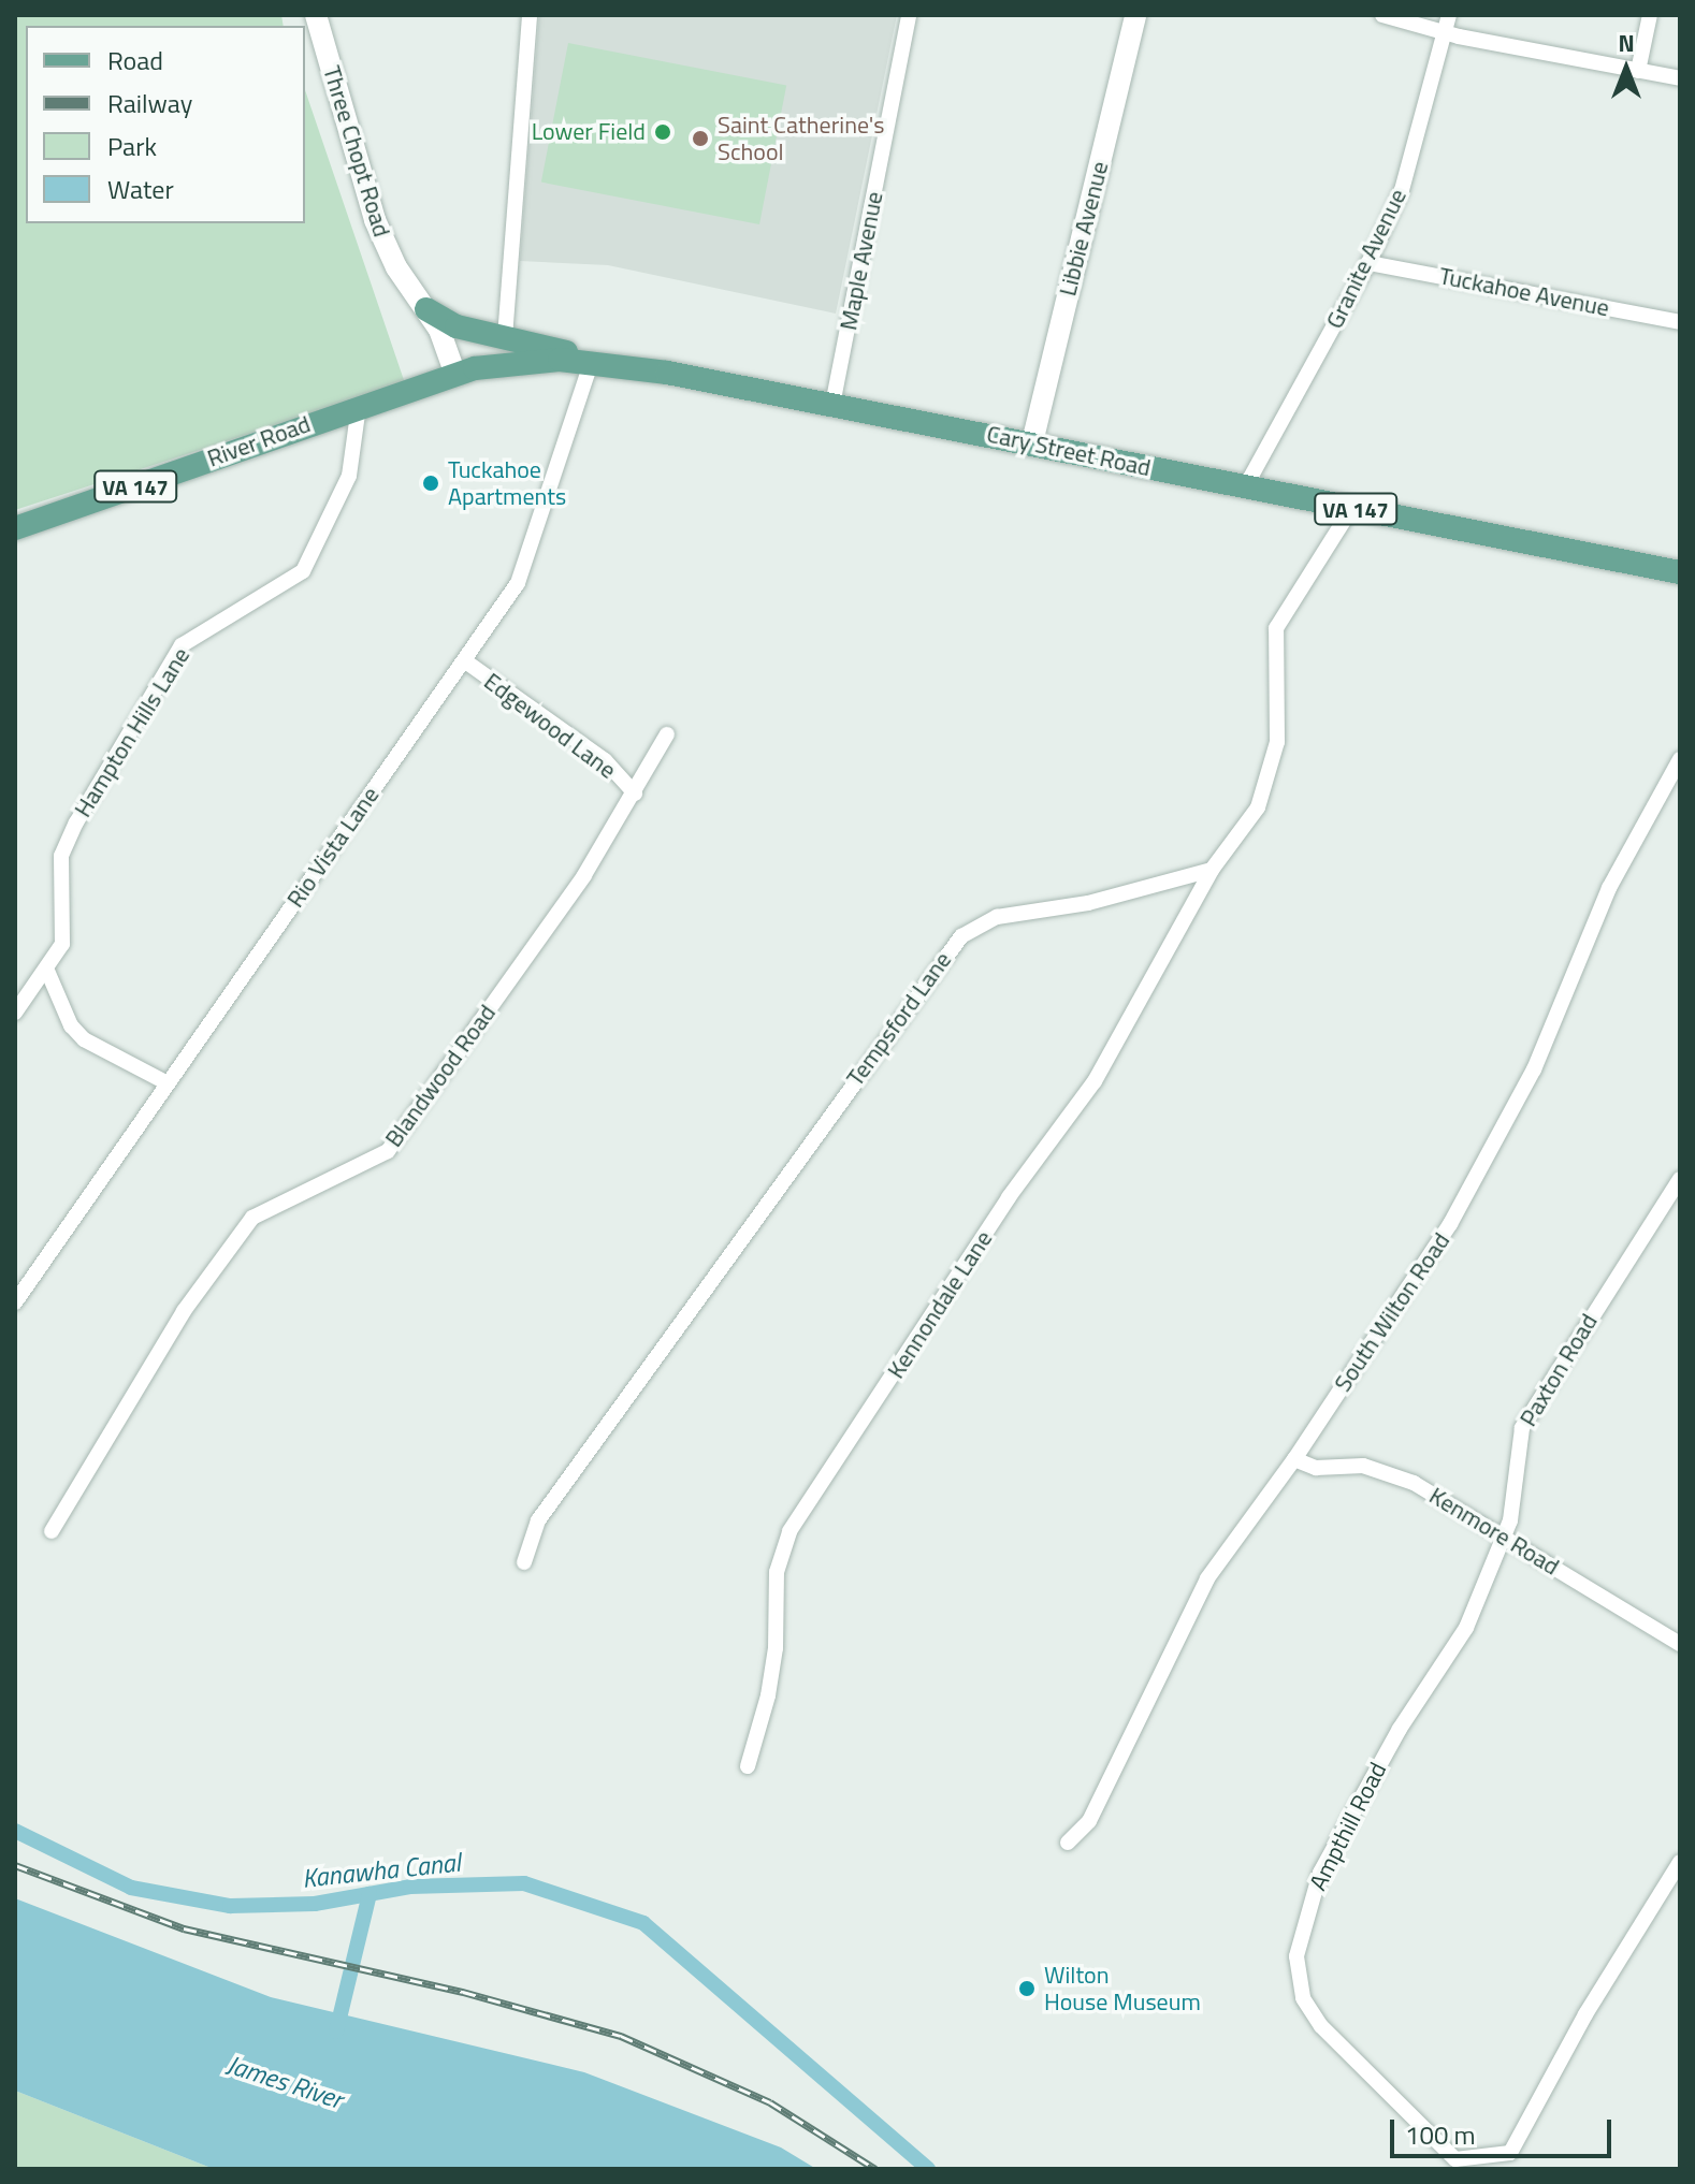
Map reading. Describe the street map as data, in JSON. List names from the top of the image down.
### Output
{
  "streets": {
    "main road": [
      "Three Chopt Road",
      "Libbie Avenue",
      "River Road",
      "Cary Street Road",
      "VA 147"
    ],
    "street": [
      "Granite Avenue",
      "Maple Avenue",
      "Tuckahoe Avenue",
      "Edgewood Lane",
      "Hampton Hills Lane",
      "Rio Vista Lane",
      "Tempsford Lane",
      "Blandwood Road",
      "Kennondale Lane",
      "South Wilton Road",
      "Paxton Road",
      "Kenmore Road",
      "Ampthill Road"
    ]
  },
  "crossings": [
    ["Three Chopt Road", "River Road"],
    ["Three Chopt Road", "Cary Street Road"],
    ["Libbie Avenue", "Cary Street Road"],
    ["Granite Avenue", "Tuckahoe Avenue"],
    ["Granite Avenue", "Cary Street Road"],
    ["Maple Avenue", "Cary Street Road"],
    ["River Road", "Cary Street Road"],
    ["River Road", "Hampton Hills Lane"],
    ["Cary Street Road", "Rio Vista Lane"],
    ["Edgewood Lane", "Rio Vista Lane"],
    ["Edgewood Lane", "Blandwood Road"],
    ["Tempsford Lane", "Kennondale Lane"],
    ["South Wilton Road", "Kenmore Road"],
    ["Paxton Road", "Kenmore Road"],
    ["Paxton Road", "Ampthill Road"]
  ],
  "water": ["Kanawha Canal", "James River"],
  "places": [
    "Lower Field",
    "Saint Catherine's School",
    "Tuckahoe Apartments",
    "Wilton House Museum"
  ],
  "legend": [
    "Road",
    "Railway",
    "Park",
    "Water"
  ],
  "scale_bar": "100 m",
  "north": "top"
}
